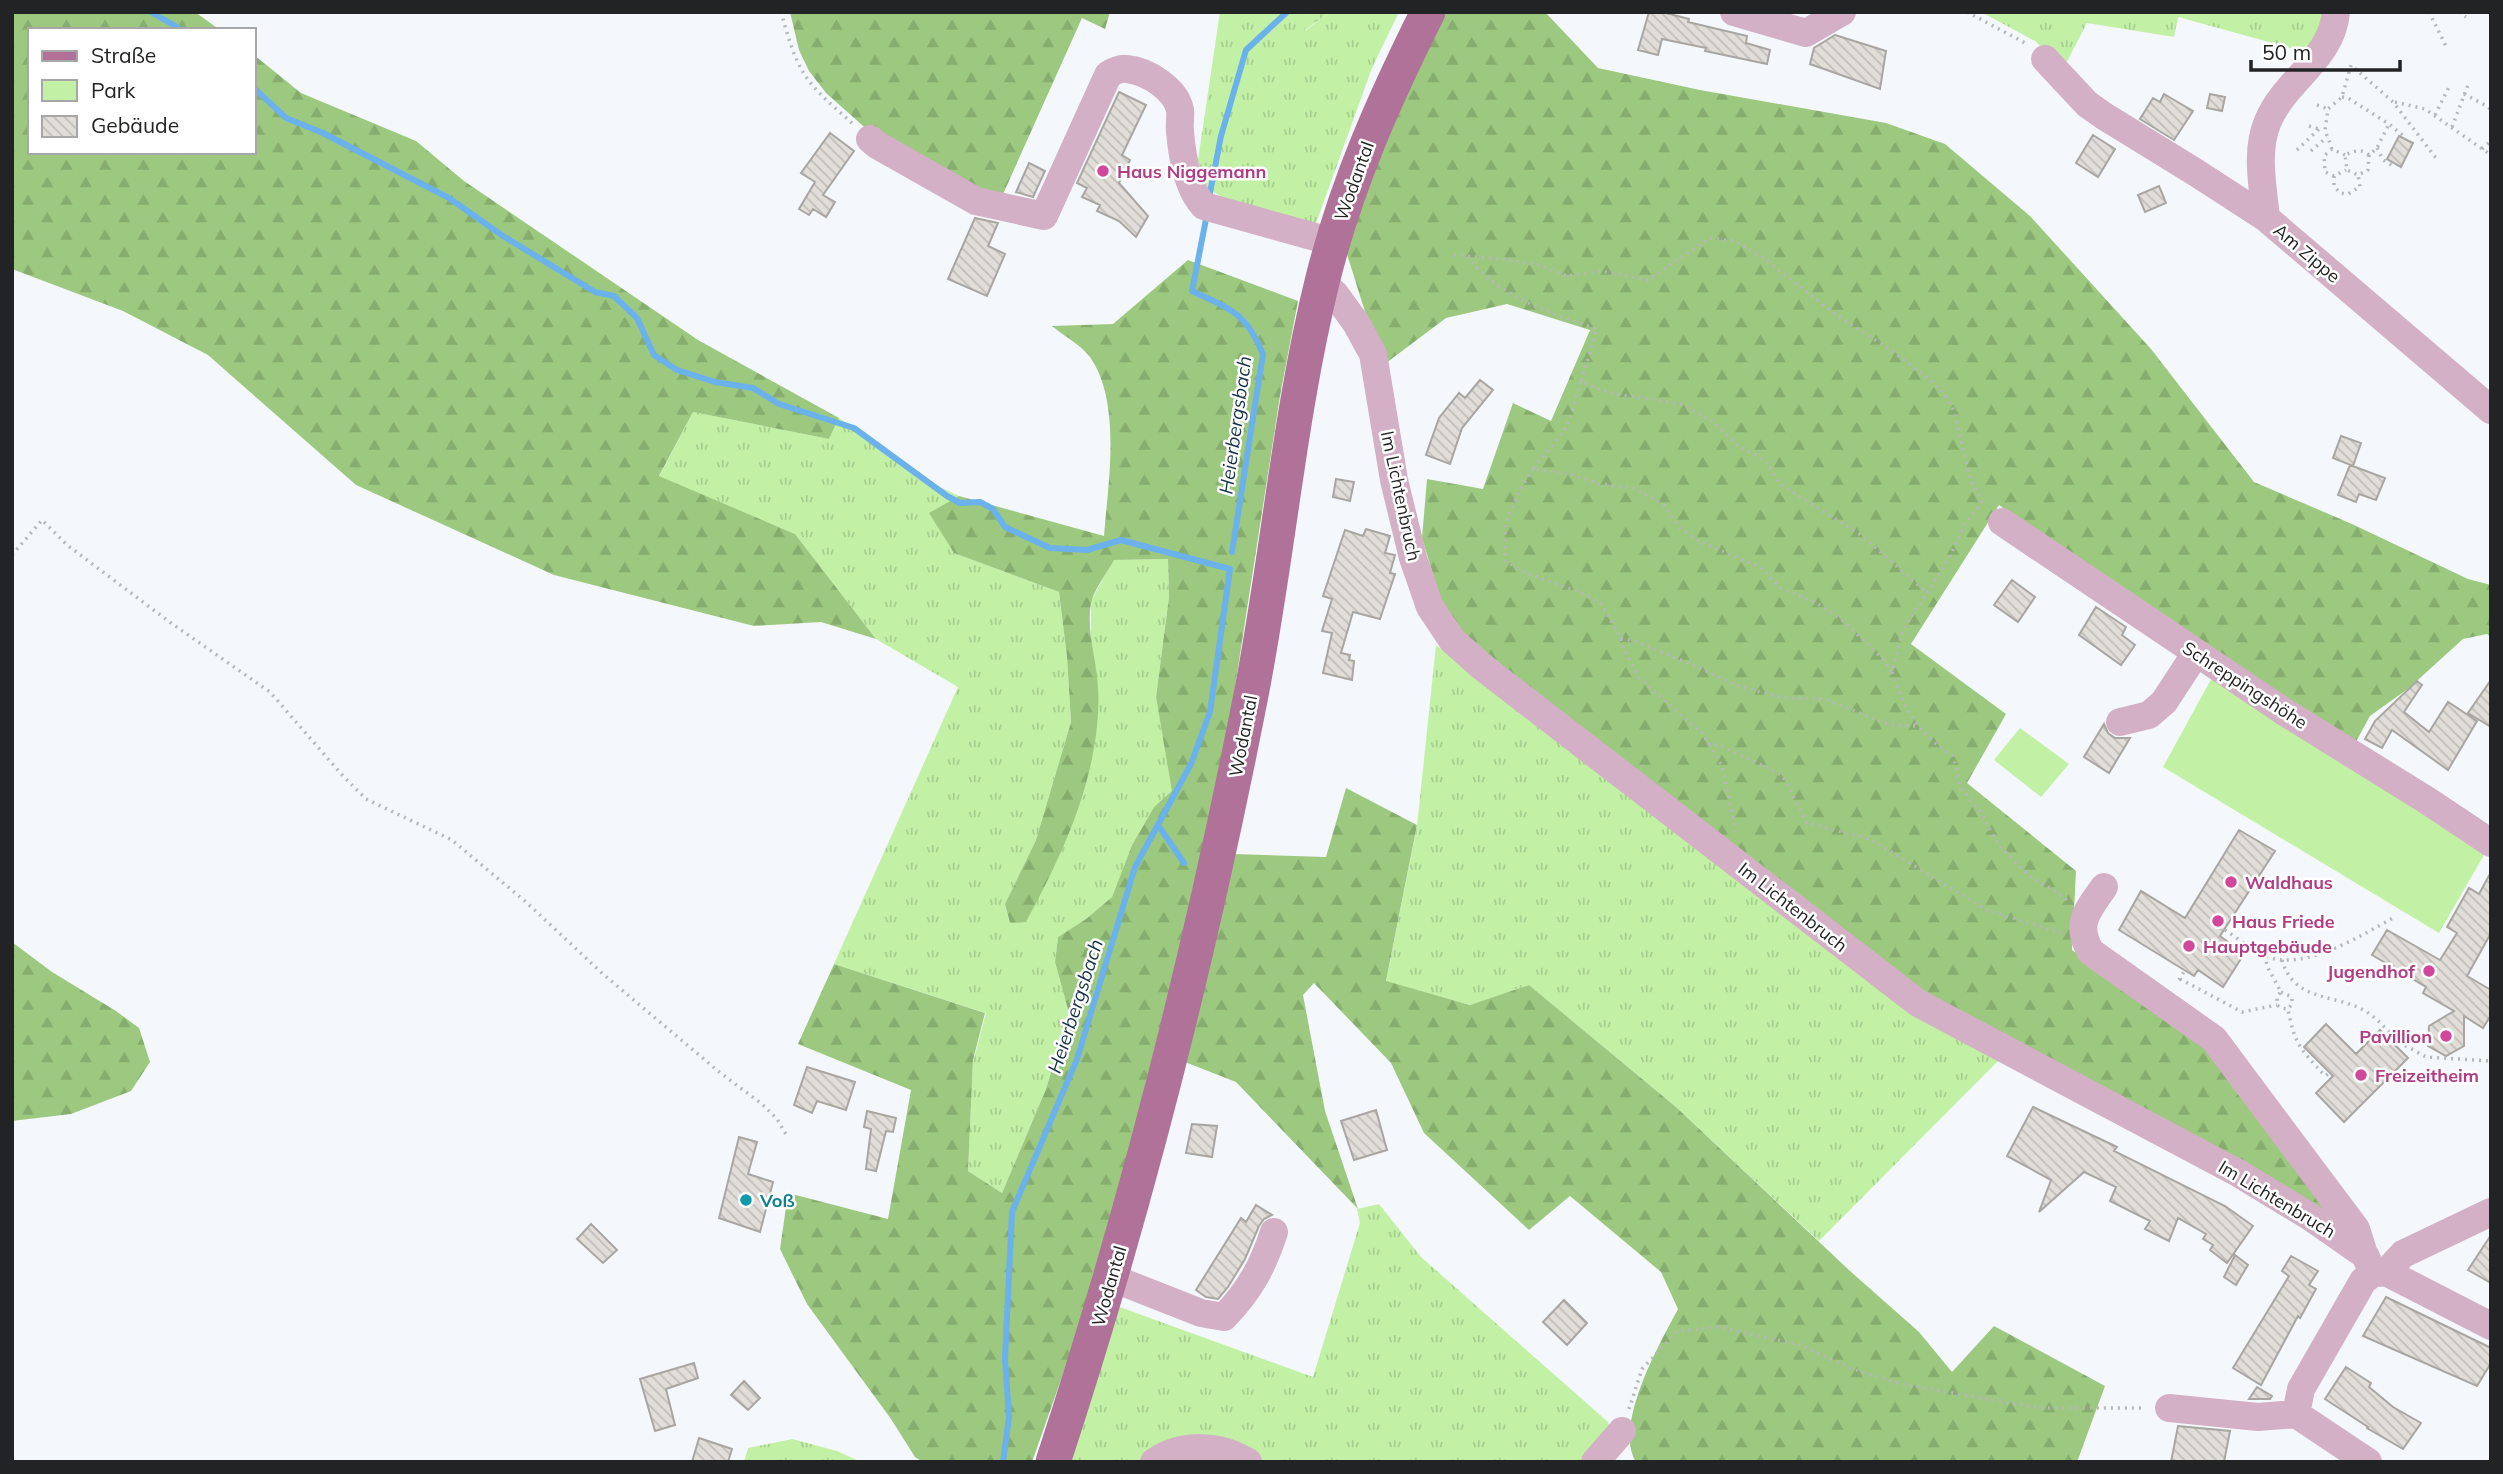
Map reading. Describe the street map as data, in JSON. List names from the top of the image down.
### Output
{
  "streets": {
    "main road": ["Wodantal"],
    "street": ["Am Zippe", "Im Lichtenbruch", "Schreppingshöhe"]
  },
  "crossings": [
    ["Wodantal", "Im Lichtenbruch"]
  ],
  "water": ["Heierbergsbach"],
  "places": [
    "Haus Niggemann",
    "Waldhaus",
    "Haus Friede",
    "Hauptgebäude",
    "Jugendhof",
    "Pavillion",
    "Freizeitheim",
    "Voß"
  ],
  "legend": ["Straße", "Park", "Gebäude"],
  "scale_bar": "50 m"
}
